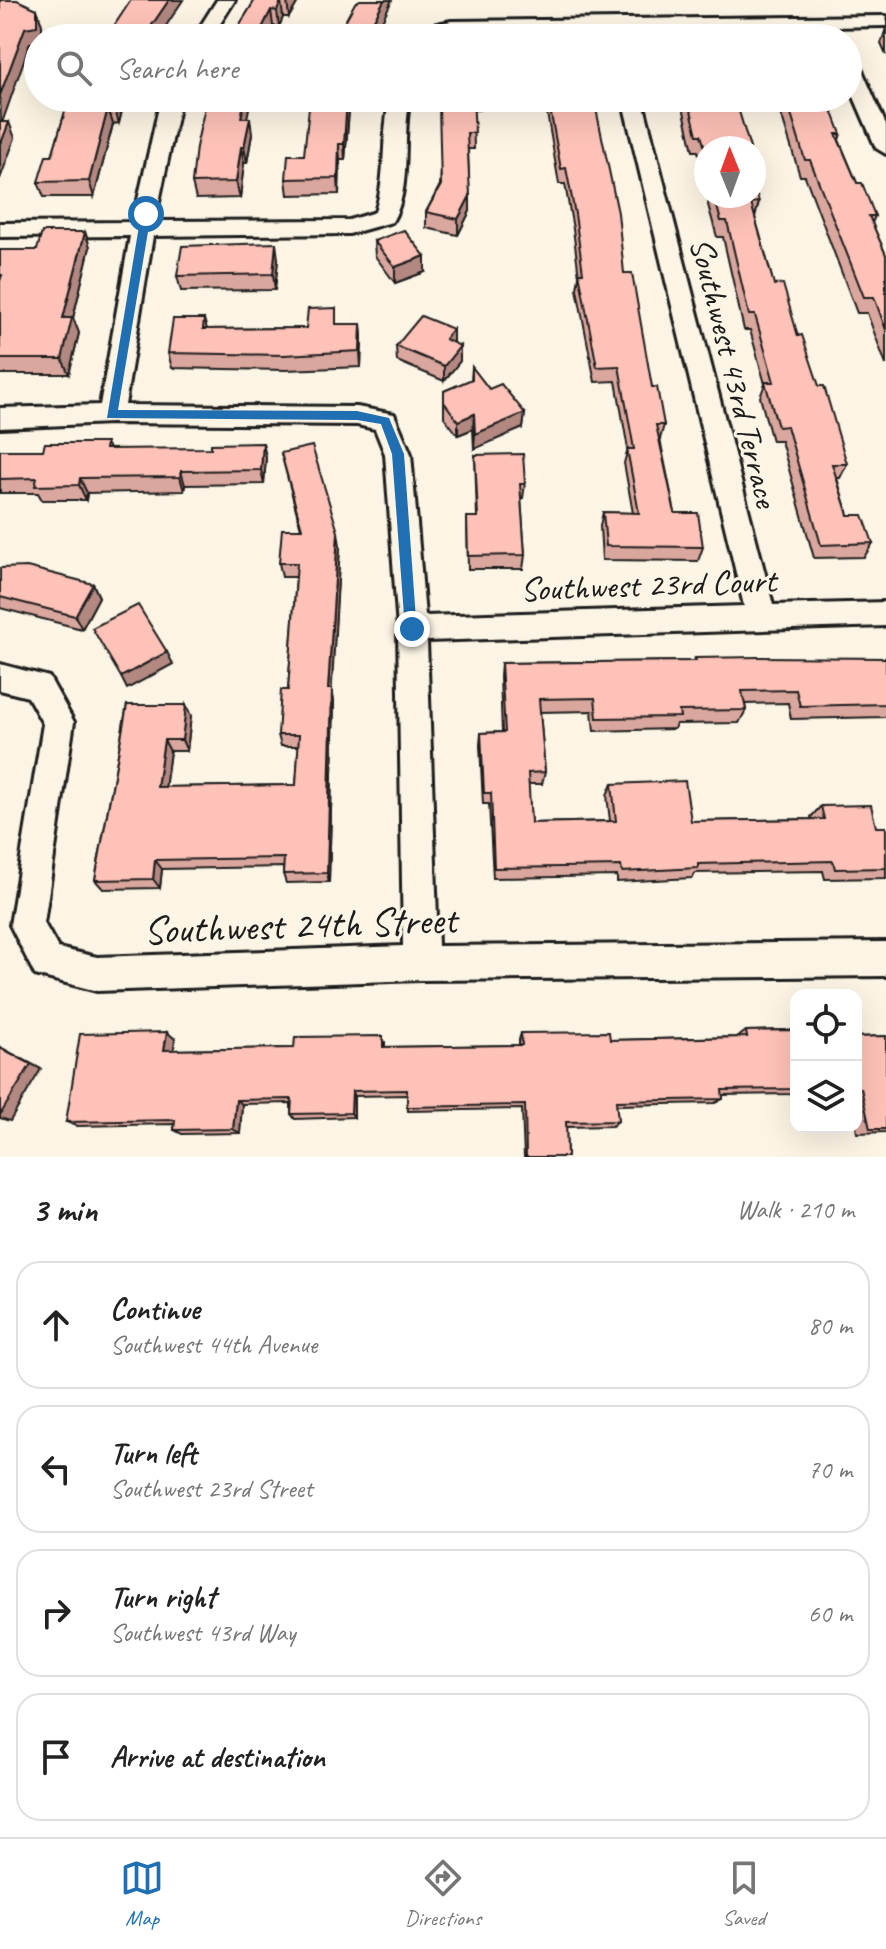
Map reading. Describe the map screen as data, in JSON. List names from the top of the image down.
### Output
{
  "streets": {
    "street": ["Southwest 43rd Terrace", "Southwest 23rd Court", "Southwest 24th Street"]
  },
  "crossings": [
    ["Southwest 43rd Terrace", "Southwest 23rd Court"]
  ],
  "north": "top",
  "page": {
    "search": "Search here",
    "heading": ["3 min", "Walk · 210 m"],
    "list": [
      ["Continue", "Southwest 44th Avenue", "80 m"],
      ["Turn left", "Southwest 23rd Street", "70 m"],
      ["Turn right", "Southwest 43rd Way", "60 m"],
      "Arrive at destination"
    ],
    "nav": ["Map", "Directions", "Saved"]
  }
}
